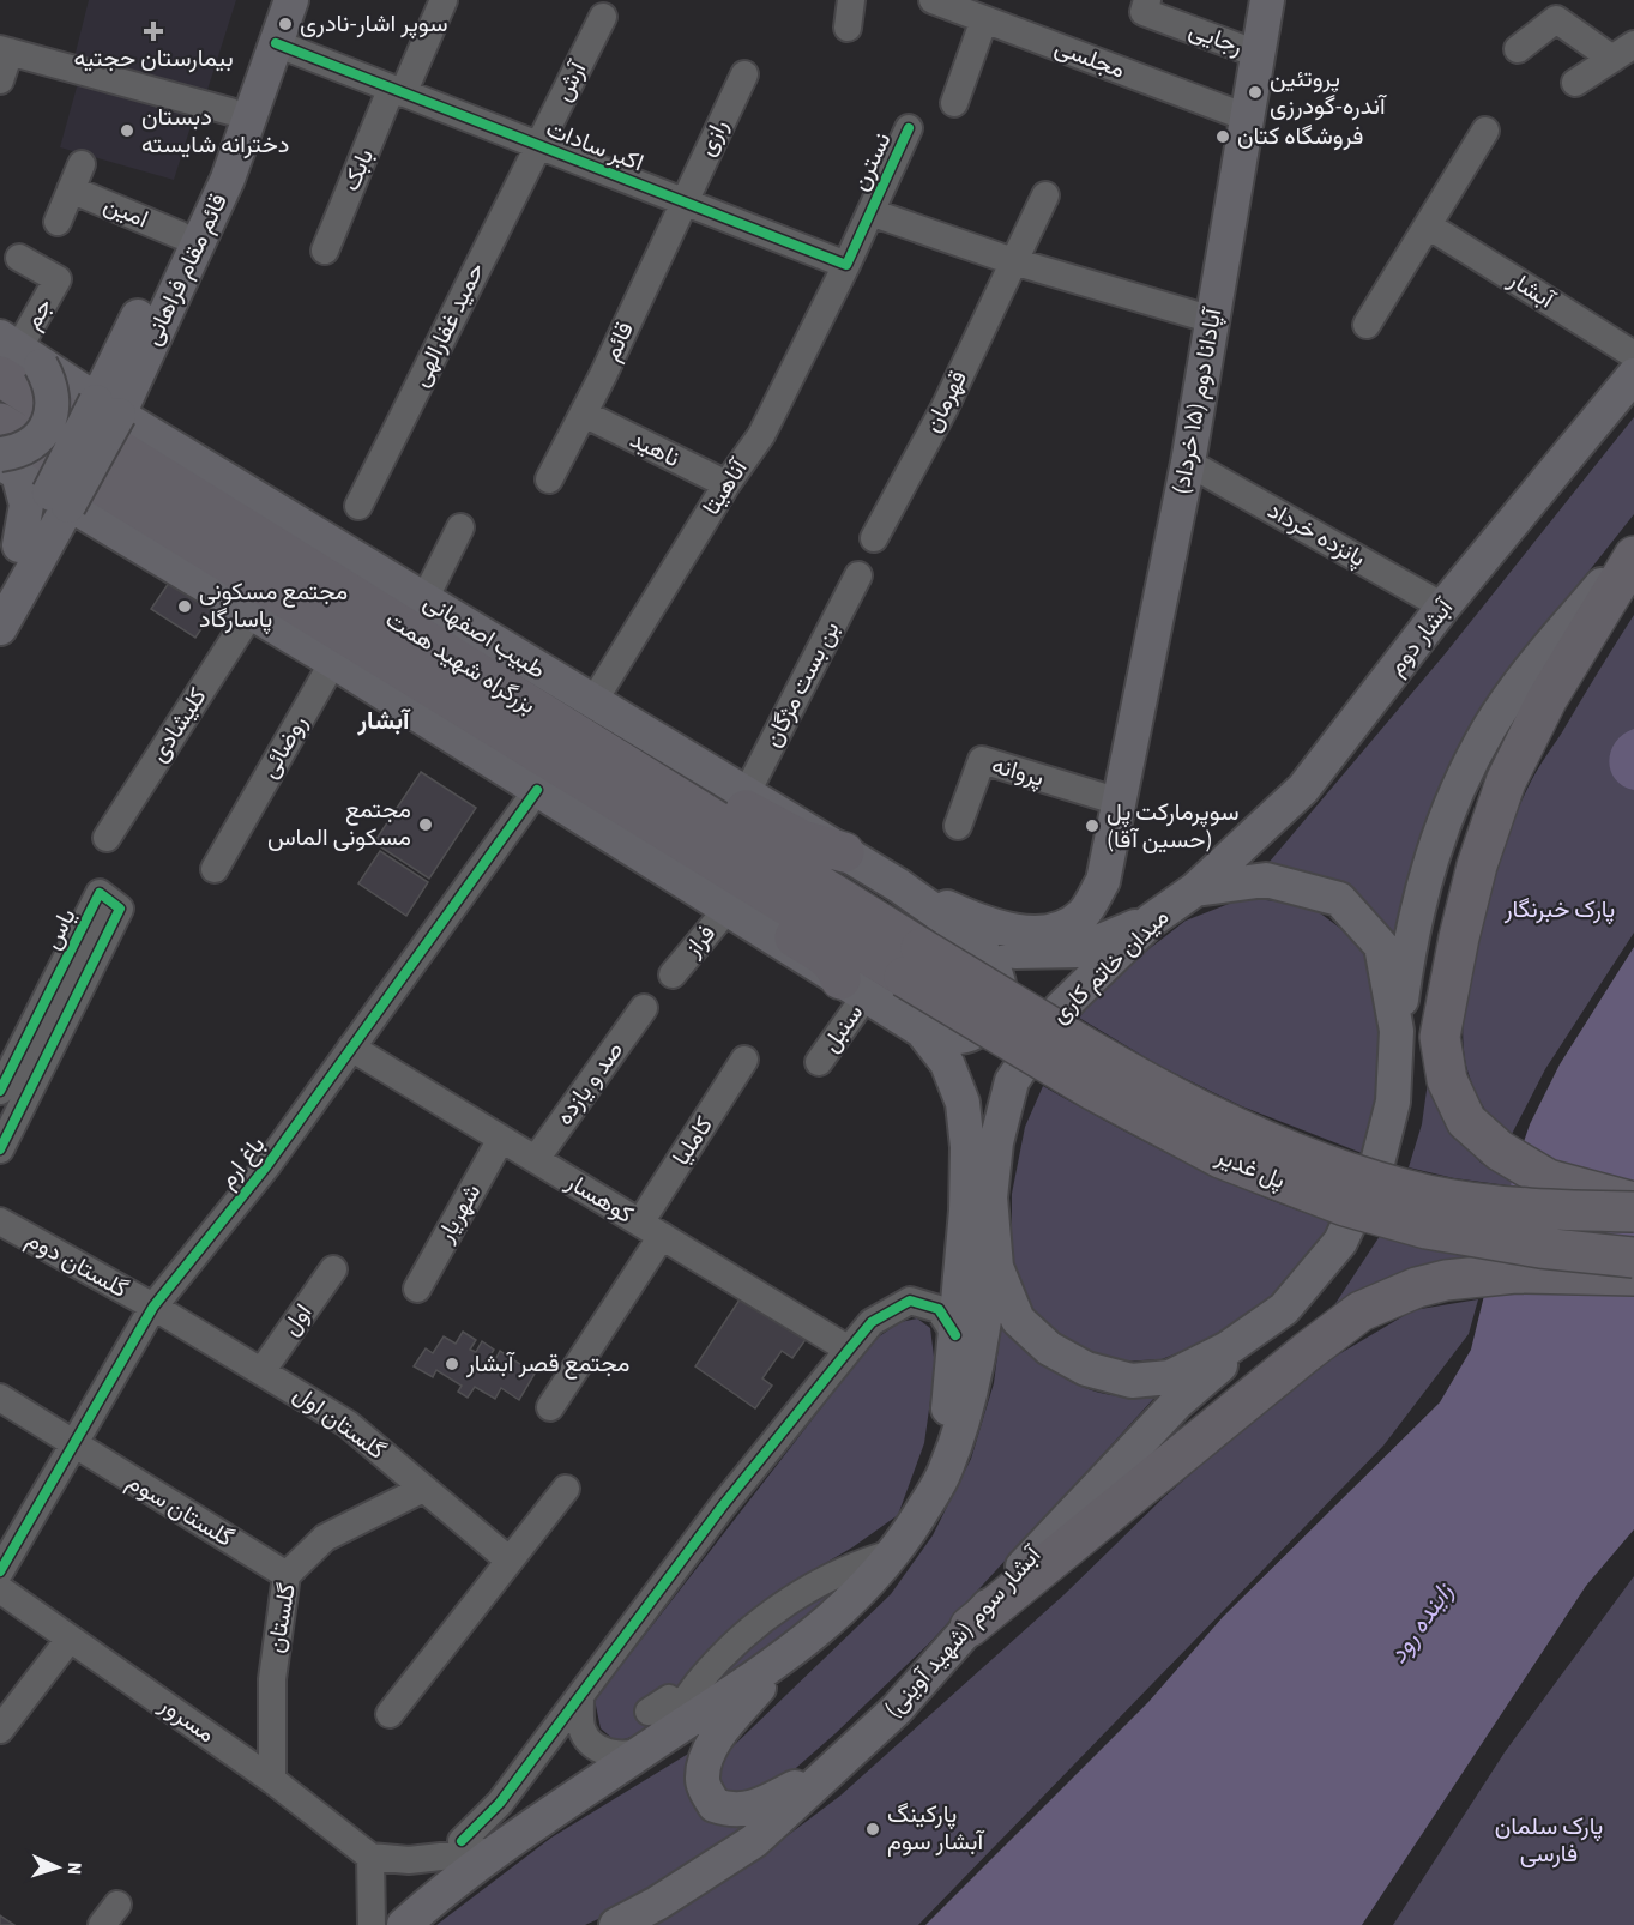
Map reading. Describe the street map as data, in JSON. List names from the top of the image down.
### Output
{
  "streets": {
    "highway": ["بزرگراه شهید همت", "پل غدیر"],
    "main road": [
      "قائم مقام فراهانی",
      "آپادانا دوم (۱۵ خرداد)",
      "طبیب اصفهانی",
      "آبشار دوم",
      "میدان خاتم کاری",
      "آبشار سوم (شهید آوینی)"
    ],
    "street": [
      "رجایی",
      "مجلسی",
      "آرش",
      "رازی",
      "اکبر سادات",
      "نسترن",
      "بابک",
      "امین",
      "آبشار",
      "جم",
      "حمید غفارالهی",
      "قائم",
      "قهرمان",
      "ناهید",
      "آناهیتا",
      "پانزده خرداد",
      "بن بست مژگان",
      "کلیشادی",
      "روضائی",
      "پروانه",
      "یاس",
      "فراز",
      "سنبل",
      "صد و یازده",
      "کاملیا",
      "باغ ارم",
      "کوهسار",
      "شهریار",
      "گلستان دوم",
      "اول",
      "گلستان اول",
      "گلستان سوم",
      "گلستان",
      "مسرور"
    ]
  },
  "crossings": [
    ["رجایی", "آپادانا دوم (۱۵ خرداد)"],
    ["مجلسی", "آپادانا دوم (۱۵ خرداد)"],
    ["آرش", "اکبر سادات"],
    ["آرش", "حمید غفارالهی"],
    ["رازی", "اکبر سادات"],
    ["رازی", "قائم"],
    ["اکبر سادات", "بابک"],
    ["اکبر سادات", "قائم مقام فراهانی"],
    ["اکبر سادات", "حمید غفارالهی"],
    ["اکبر سادات", "قائم"],
    ["اکبر سادات", "آناهیتا"],
    ["امین", "قائم مقام فراهانی"],
    ["قائم مقام فراهانی", "طبیب اصفهانی"],
    ["جم", "طبیب اصفهانی"],
    ["جم", "بزرگراه شهید همت"],
    ["قائم", "ناهید"],
    ["آپادانا دوم (۱۵ خرداد)", "پانزده خرداد"],
    ["آپادانا دوم (۱۵ خرداد)", "پروانه"],
    ["ناهید", "آناهیتا"],
    ["آناهیتا", "طبیب اصفهانی"],
    ["پانزده خرداد", "آبشار دوم"],
    ["طبیب اصفهانی", "بزرگراه شهید همت"],
    ["طبیب اصفهانی", "بن بست مژگان"],
    ["آبشار دوم", "میدان خاتم کاری"],
    ["بزرگراه شهید همت", "باغ ارم"],
    ["بزرگراه شهید همت", "پل غدیر"],
    ["میدان خاتم کاری", "آبشار سوم (شهید آوینی)"],
    ["صد و یازده", "کوهسار"],
    ["کاملیا", "کوهسار"],
    ["باغ ارم", "کوهسار"],
    ["باغ ارم", "گلستان دوم"],
    ["باغ ارم", "گلستان اول"],
    ["باغ ارم", "گلستان سوم"],
    ["کوهسار", "شهریار"],
    ["گلستان دوم", "گلستان اول"],
    ["اول", "گلستان اول"],
    ["گلستان اول", "گلستان"],
    ["گلستان سوم", "گلستان"],
    ["گلستان", "مسرور"]
  ],
  "districts": ["آبشار"],
  "water": ["زاینده رود"],
  "parks": ["پارک خبرنگار", "پارک سلمان فارسی"],
  "places": {
    "other": [
      "سوپر اشار-نادری",
      "پروتئین آندره-گودرزی",
      "دبستان دخترانه شایسته",
      "فروشگاه کتان",
      "مجتمع مسکونی پاسارگاد",
      "مجتمع مسکونی الماس",
      "سوپرمارکت پل (حسین آقا)",
      "مجتمع قصر آبشار",
      "پارکینگ آبشار سوم"
    ],
    "health": ["بیمارستان حجتیه"]
  },
  "north": "right"
}
